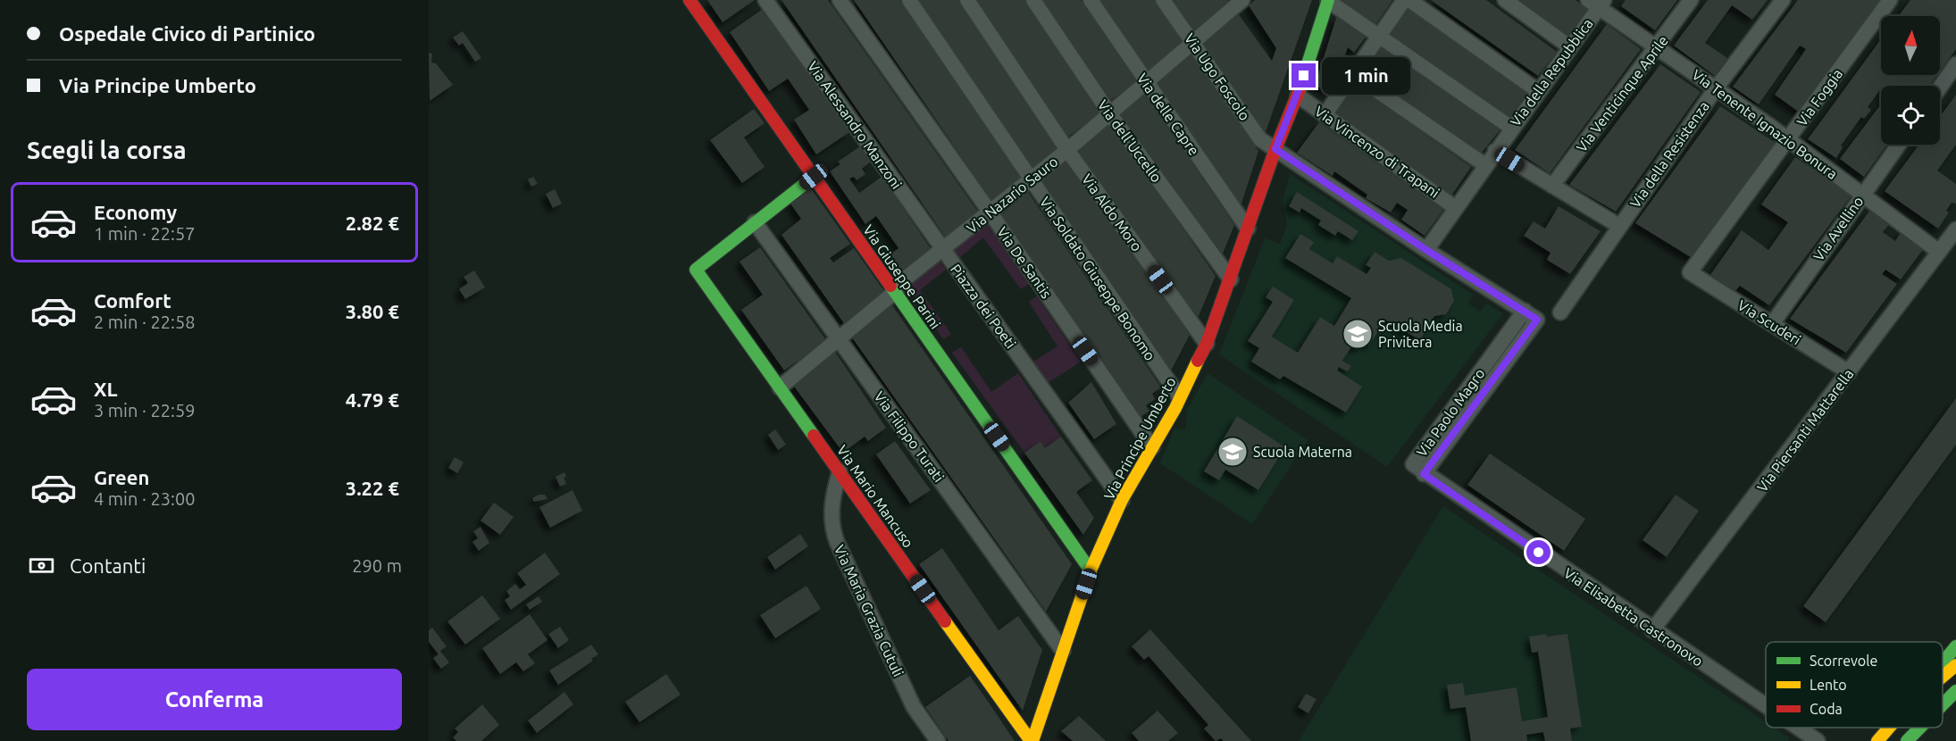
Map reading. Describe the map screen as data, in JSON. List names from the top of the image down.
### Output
{
  "streets": {
    "street": [
      "Via della Repubblica",
      "Via Ugo Foscolo",
      "Via Venticinque Aprile",
      "Via Foggia",
      "Via delle Capre",
      "Via Tenente Ignazio Bonura",
      "Via Alessandro Manzoni",
      "Via dell'Uccello",
      "Via Vincenzo di Trapani",
      "Via della Resistenza",
      "Via Nazario Sauro",
      "Via Aldo Moro",
      "Via Avellino",
      "Via De Santis",
      "Via Giuseppe Parini",
      "Via Soldato Giuseppe Bonomo",
      "Piazza dei Poeti",
      "Via Scuderi",
      "Via Paolo Magro",
      "Via Piersanti Mattarella",
      "Via Filippo Turati",
      "Via Principe Umberto",
      "Via Mario Mancuso",
      "Via Maria Grazia Cutuli",
      "Via Elisabetta Castronovo"
    ]
  },
  "crossings": [
    ["Via della Repubblica", "Via Tenente Ignazio Bonura"],
    ["Via della Repubblica", "Via Vincenzo di Trapani"],
    ["Via della Repubblica", "Via Paolo Magro"],
    ["Via Ugo Foscolo", "Via Nazario Sauro"],
    ["Via Ugo Foscolo", "Via Paolo Magro"],
    ["Via Ugo Foscolo", "Via Principe Umberto"],
    ["Via Venticinque Aprile", "Via Tenente Ignazio Bonura"],
    ["Via Foggia", "Via Tenente Ignazio Bonura"],
    ["Via Foggia", "Via Scuderi"],
    ["Via delle Capre", "Via Nazario Sauro"],
    ["Via delle Capre", "Via Principe Umberto"],
    ["Via Tenente Ignazio Bonura", "Via della Resistenza"],
    ["Via Tenente Ignazio Bonura", "Via Avellino"],
    ["Via Tenente Ignazio Bonura", "Via Piersanti Mattarella"],
    ["Via Alessandro Manzoni", "Via Nazario Sauro"],
    ["Via Alessandro Manzoni", "Piazza dei Poeti"],
    ["Via dell'Uccello", "Via Nazario Sauro"],
    ["Via dell'Uccello", "Via Principe Umberto"],
    ["Via Vincenzo di Trapani", "Via Principe Umberto"],
    ["Via Nazario Sauro", "Via Aldo Moro"],
    ["Via Nazario Sauro", "Via De Santis"],
    ["Via Nazario Sauro", "Via Giuseppe Parini"],
    ["Via Nazario Sauro", "Via Soldato Giuseppe Bonomo"],
    ["Via Nazario Sauro", "Piazza dei Poeti"],
    ["Via Nazario Sauro", "Via Filippo Turati"],
    ["Via Nazario Sauro", "Via Mario Mancuso"],
    ["Via Aldo Moro", "Via Principe Umberto"],
    ["Via Avellino", "Via Scuderi"],
    ["Via De Santis", "Via Principe Umberto"],
    ["Via Giuseppe Parini", "Via Principe Umberto"],
    ["Via Soldato Giuseppe Bonomo", "Via Principe Umberto"],
    ["Piazza dei Poeti", "Via Principe Umberto"],
    ["Via Scuderi", "Via Piersanti Mattarella"],
    ["Via Paolo Magro", "Via Principe Umberto"],
    ["Via Paolo Magro", "Via Elisabetta Castronovo"],
    ["Via Piersanti Mattarella", "Via Elisabetta Castronovo"],
    ["Via Filippo Turati", "Via Principe Umberto"],
    ["Via Filippo Turati", "Via Mario Mancuso"],
    ["Via Principe Umberto", "Via Mario Mancuso"],
    ["Via Mario Mancuso", "Via Maria Grazia Cutuli"]
  ],
  "places": {
    "school or university": ["Scuola Media Privitera", "Scuola Materna"]
  },
  "legend": ["Scorrevole", "Lento", "Coda"],
  "north": "top",
  "page": {
    "banner": ["Ospedale Civico di Partinico", "Via Principe Umberto"],
    "bubble": "1 min",
    "heading": "Scegli la corsa",
    "list": [
      {
        "name": "Economy",
        "note": "1 min · 22:57",
        "value": "2.82 €"
      },
      {
        "name": "Comfort",
        "note": "2 min · 22:58",
        "value": "3.80 €"
      },
      {
        "name": "XL",
        "note": "3 min · 22:59",
        "value": "4.79 €"
      },
      {
        "name": "Green",
        "note": "4 min · 23:00",
        "value": "3.22 €"
      }
    ],
    "pay": ["Contanti", "290 m"],
    "buttons": "Conferma"
  }
}
